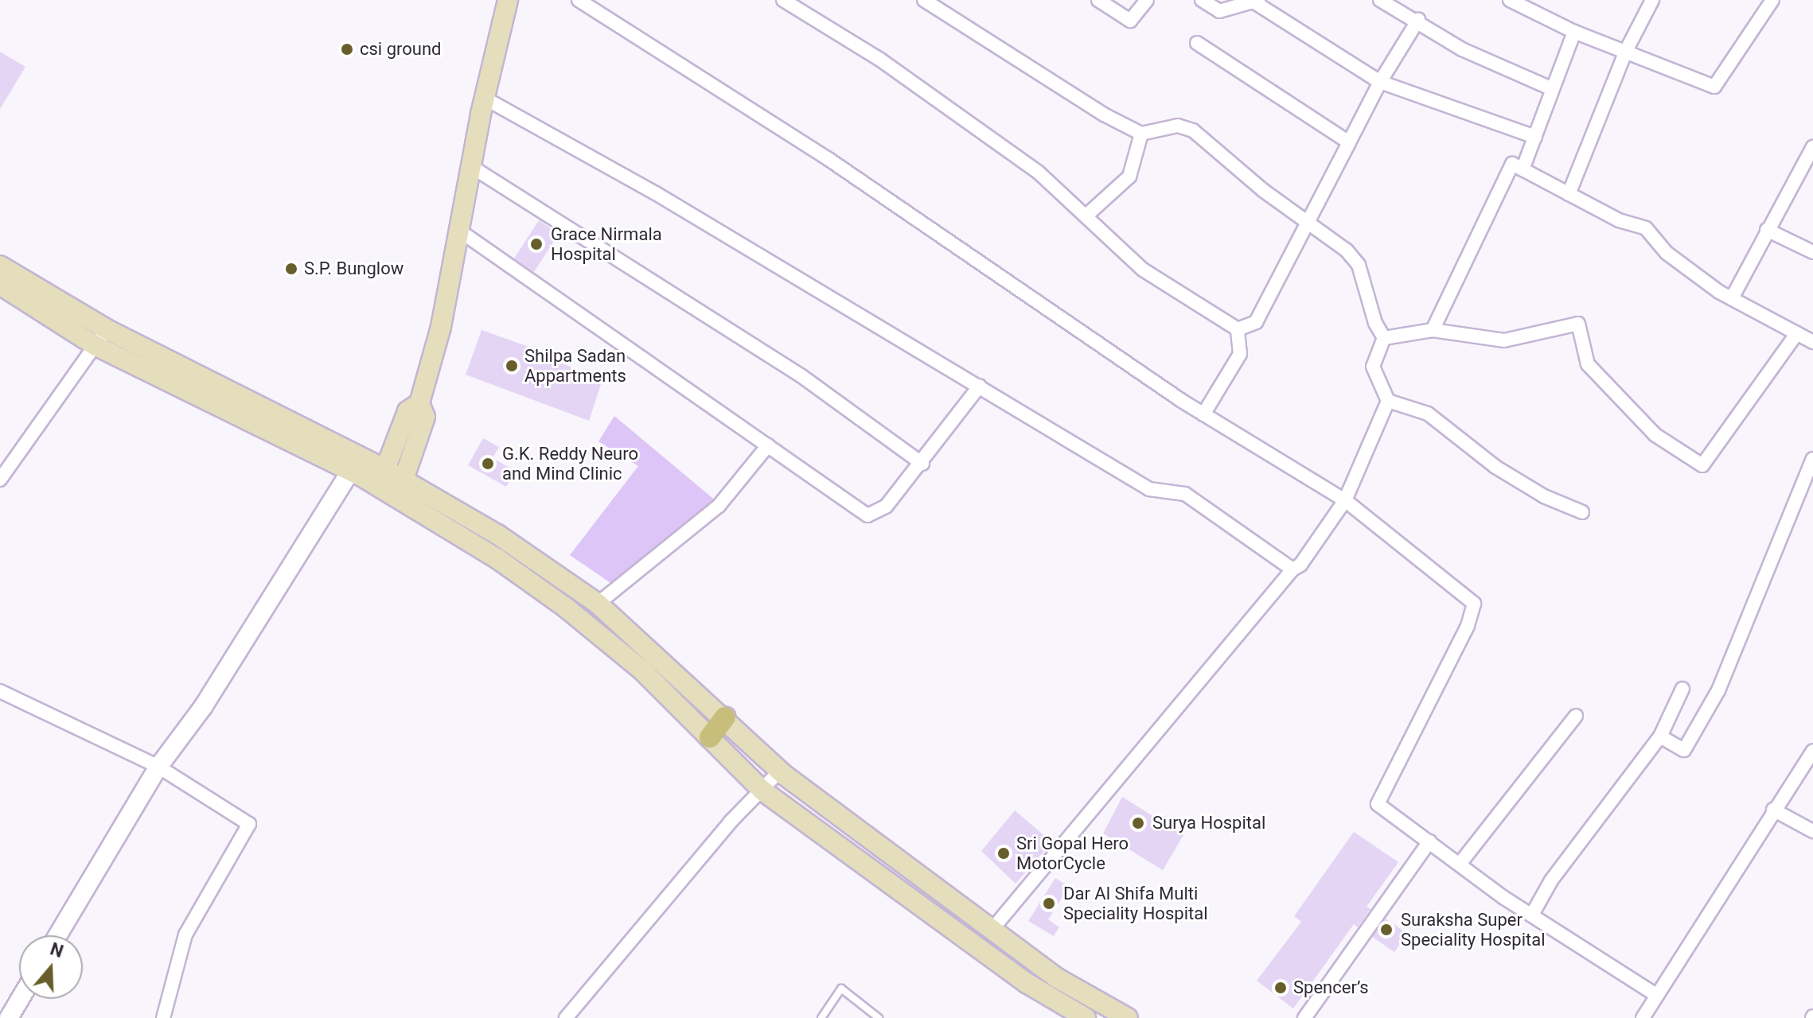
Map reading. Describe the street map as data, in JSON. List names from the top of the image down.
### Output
{
  "places": [
    "csi ground",
    "Grace Nirmala Hospital",
    "S.P. Bunglow",
    "Shilpa Sadan Appartments",
    "G.K. Reddy Neuro and Mind Clinic",
    "Surya Hospital",
    "Sri Gopal Hero MotorCycle",
    "Dar Al Shifa Multi Speciality Hospital",
    "Suraksha Super Speciality Hospital",
    "Spencer’s"
  ],
  "north": "top"
}
